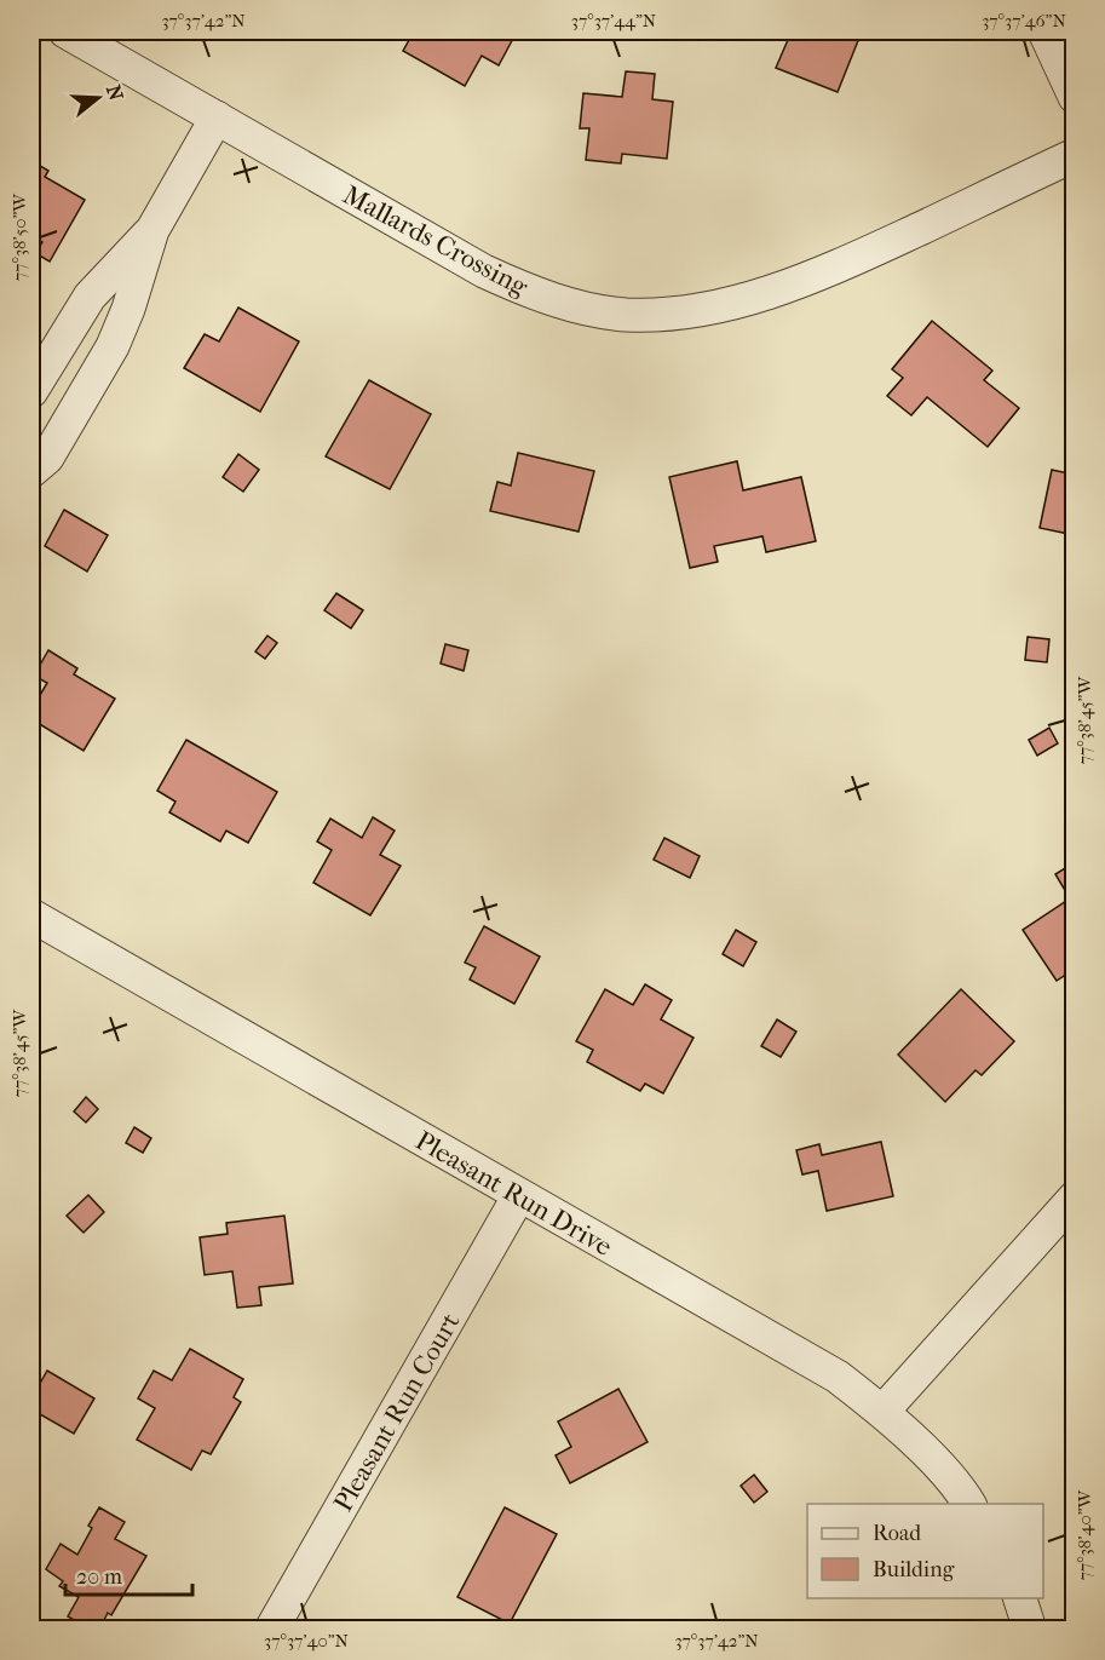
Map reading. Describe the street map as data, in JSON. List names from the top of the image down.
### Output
{
  "streets": {
    "street": ["Mallards Crossing", "Pleasant Run Drive", "Pleasant Run Court"]
  },
  "crossings": [
    ["Pleasant Run Drive", "Pleasant Run Court"]
  ],
  "legend": ["Road", "Building"],
  "scale_bar": "20 m",
  "north": "right",
  "coordinates": [
    "37°37'42\"N",
    "37°37'44\"N",
    "37°37'46\"N",
    "77°38'50\"W",
    "77°38'45\"W",
    "77°38'40\"W",
    "37°37'40\"N"
  ]
}
